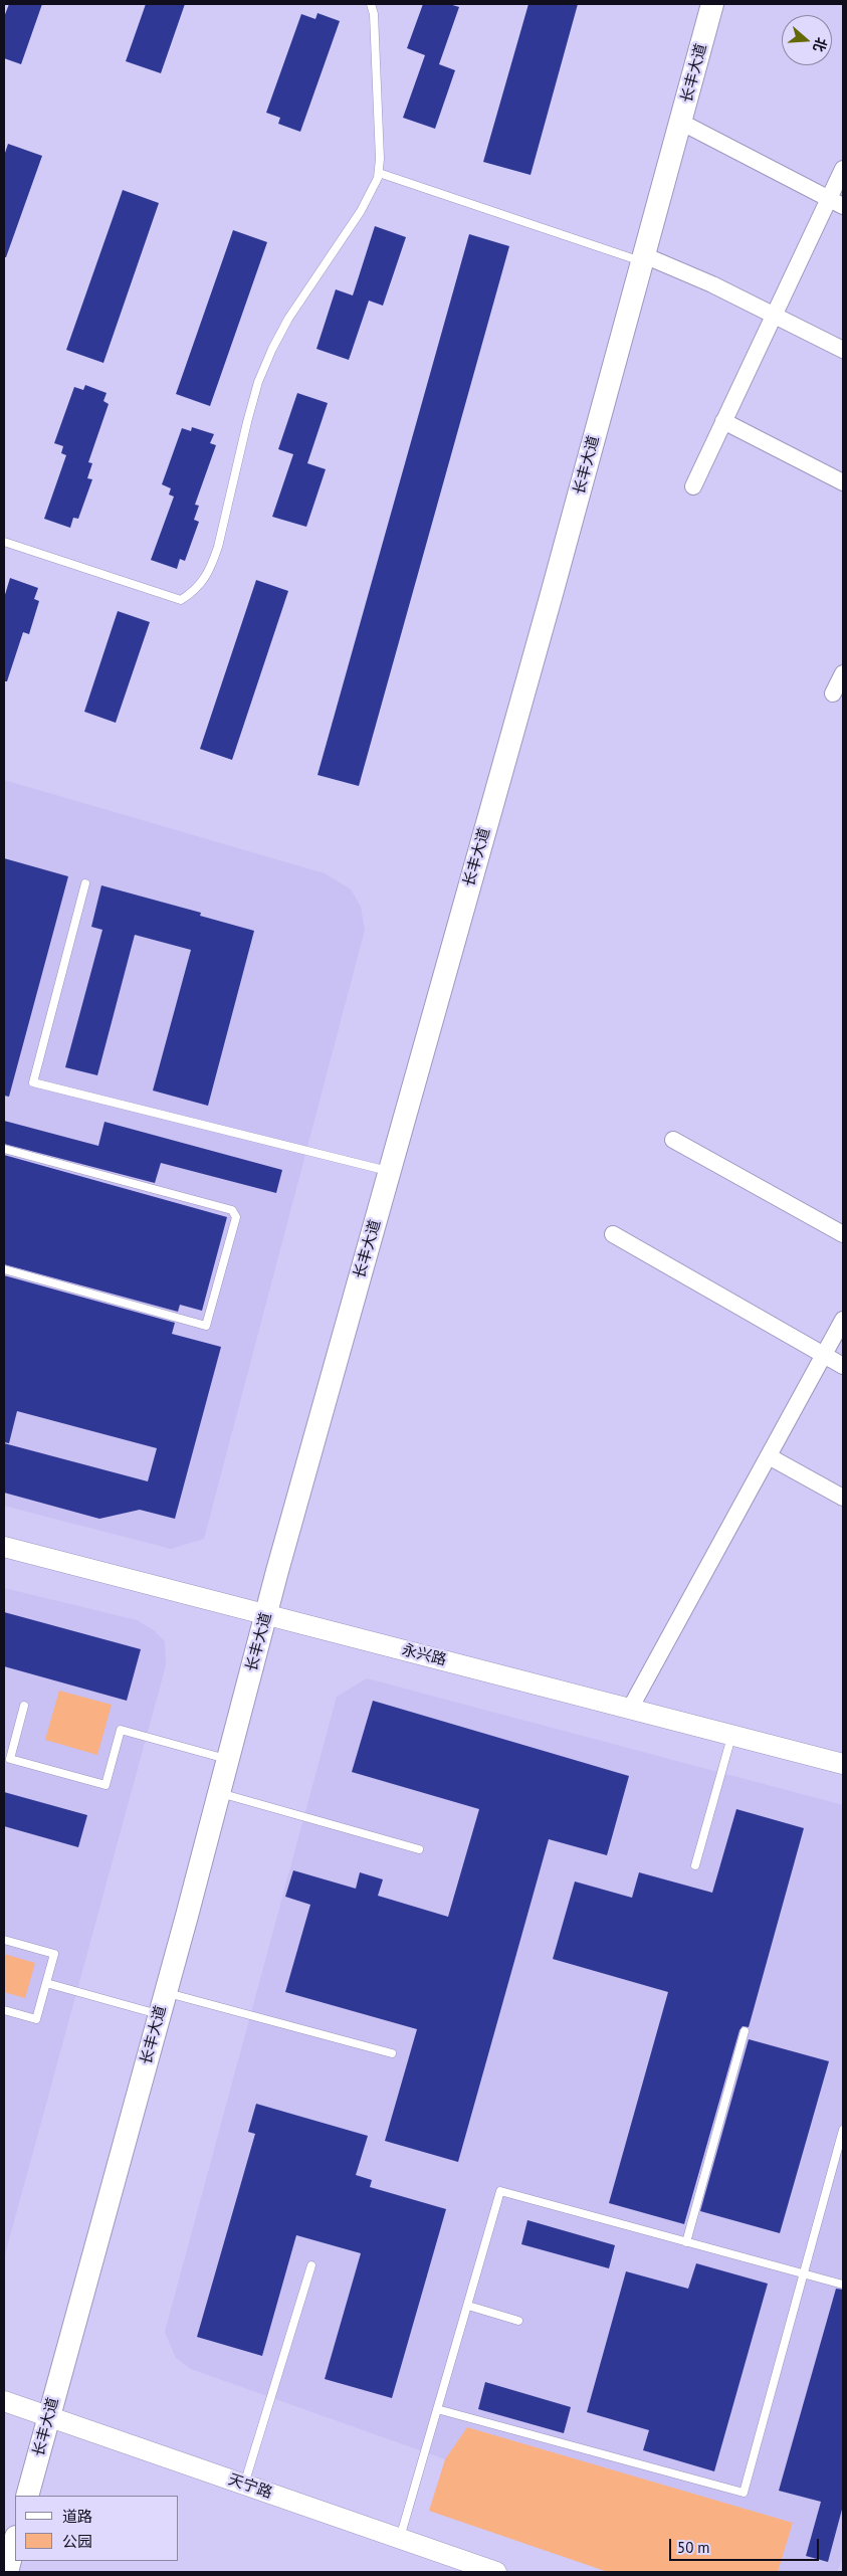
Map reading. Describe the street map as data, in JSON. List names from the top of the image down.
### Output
{
  "streets": {
    "main road": ["长丰大道"],
    "street": ["永兴路", "天宁路"]
  },
  "crossings": [
    ["长丰大道", "永兴路"],
    ["长丰大道", "天宁路"]
  ],
  "legend": ["道路", "公园"],
  "scale_bar": "50 m",
  "north": "right"
}
